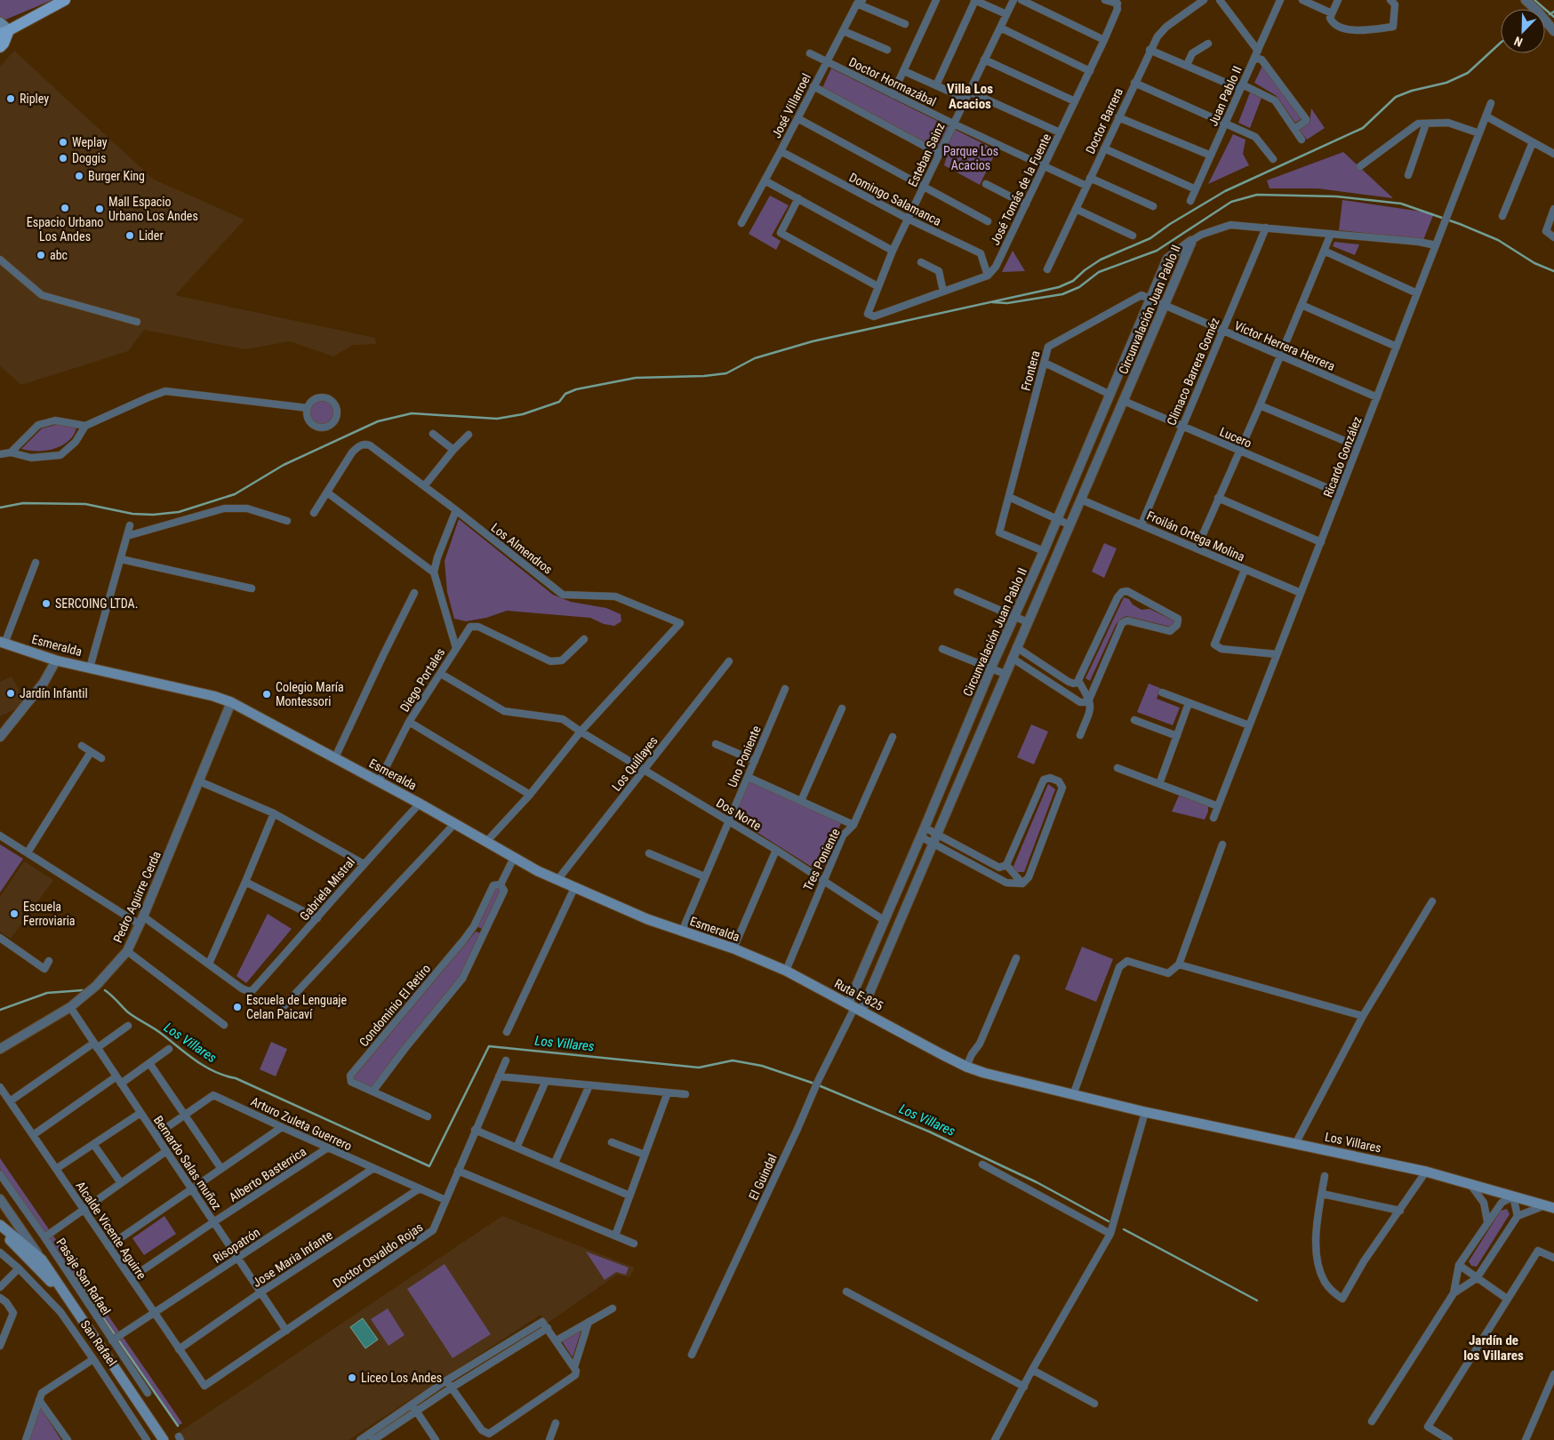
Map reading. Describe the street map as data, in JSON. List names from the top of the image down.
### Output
{
  "streets": {
    "main road": [
      "Esmeralda",
      "Ruta E-825",
      "Los Villares",
      "San Rafael"
    ],
    "street": [
      "Doctor Hormazábal",
      "Juan Pablo II",
      "José Villarroel",
      "Doctor Barrera",
      "Esteban Sainz",
      "José Tomás de la Fuente",
      "Domingo Salamanca",
      "Circunvalación Juan Pablo II",
      "Víctor Herrera Herrera",
      "Frontera",
      "Climaco Barrera Goméz",
      "Lucero",
      "Ricardo González",
      "Froilán Ortega Molina",
      "Los Almendros",
      "Diego Portales",
      "Uno Poniente",
      "Los Quillayes",
      "Dos Norte",
      "Tres Poniente",
      "Gabriela Mistral",
      "Pedro Aguirre Cerda",
      "Condominio El Retiro",
      "Arturo Zuleta Guerrero",
      "Bernardo Salas muñoz",
      "Alberto Basterrica",
      "El Guindal",
      "Alcalde Vicente Aguirre",
      "Risopatrón",
      "Doctor Osvaldo Rojas",
      "Jose Maria Infante",
      "Pasaje San Rafael"
    ]
  },
  "crossings": [
    ["Doctor Hormazábal", "José Villarroel"],
    ["Doctor Hormazábal", "Doctor Barrera"],
    ["Doctor Hormazábal", "Esteban Sainz"],
    ["Doctor Hormazábal", "José Tomás de la Fuente"],
    ["José Villarroel", "Domingo Salamanca"],
    ["Esteban Sainz", "Domingo Salamanca"],
    ["José Tomás de la Fuente", "Domingo Salamanca"],
    ["Circunvalación Juan Pablo II", "Víctor Herrera Herrera"],
    ["Circunvalación Juan Pablo II", "Frontera"],
    ["Circunvalación Juan Pablo II", "Lucero"],
    ["Circunvalación Juan Pablo II", "Froilán Ortega Molina"],
    ["Circunvalación Juan Pablo II", "Dos Norte"],
    ["Circunvalación Juan Pablo II", "Ruta E-825"],
    ["Circunvalación Juan Pablo II", "El Guindal"],
    ["Víctor Herrera Herrera", "Frontera"],
    ["Víctor Herrera Herrera", "Climaco Barrera Goméz"],
    ["Víctor Herrera Herrera", "Ricardo González"],
    ["Climaco Barrera Goméz", "Lucero"],
    ["Climaco Barrera Goméz", "Froilán Ortega Molina"],
    ["Lucero", "Ricardo González"],
    ["Ricardo González", "Froilán Ortega Molina"],
    ["Los Almendros", "Dos Norte"],
    ["Esmeralda", "Diego Portales"],
    ["Esmeralda", "Uno Poniente"],
    ["Esmeralda", "Los Quillayes"],
    ["Esmeralda", "Gabriela Mistral"],
    ["Esmeralda", "Pedro Aguirre Cerda"],
    ["Esmeralda", "Ruta E-825"],
    ["Esmeralda", "Condominio El Retiro"],
    ["Diego Portales", "Dos Norte"],
    ["Uno Poniente", "Dos Norte"],
    ["Los Quillayes", "Dos Norte"],
    ["Dos Norte", "Tres Poniente"],
    ["Tres Poniente", "Ruta E-825"],
    ["Pedro Aguirre Cerda", "Bernardo Salas muñoz"],
    ["Ruta E-825", "Los Villares"],
    ["Ruta E-825", "El Guindal"],
    ["Arturo Zuleta Guerrero", "Bernardo Salas muñoz"],
    ["Arturo Zuleta Guerrero", "Alberto Basterrica"],
    ["Arturo Zuleta Guerrero", "Risopatrón"],
    ["Arturo Zuleta Guerrero", "Doctor Osvaldo Rojas"],
    ["Arturo Zuleta Guerrero", "Jose Maria Infante"],
    ["Bernardo Salas muñoz", "Alberto Basterrica"],
    ["Bernardo Salas muñoz", "Risopatrón"],
    ["Bernardo Salas muñoz", "Doctor Osvaldo Rojas"],
    ["Bernardo Salas muñoz", "Jose Maria Infante"],
    ["Alberto Basterrica", "Alcalde Vicente Aguirre"],
    ["Alcalde Vicente Aguirre", "Risopatrón"],
    ["Alcalde Vicente Aguirre", "Doctor Osvaldo Rojas"],
    ["Alcalde Vicente Aguirre", "Jose Maria Infante"],
    ["Risopatrón", "Pasaje San Rafael"]
  ],
  "districts": ["Villa Los Acacios", "Jardín de los Villares"],
  "water": ["Los Villares"],
  "parks": ["Parque Los Acacios"],
  "places": [
    "Ripley",
    "Weplay",
    "Doggis",
    "Burger King",
    "Espacio Urbano Los Andes",
    "Mall Espacio Urbano Los Andes",
    "Lider",
    "abc",
    "SERCOING LTDA.",
    "Jardín Infantil",
    "Colegio María Montessori",
    "Escuela Ferroviaria",
    "Escuela de Lenguaje Celan Paicaví",
    "Liceo Los Andes"
  ],
  "north": "bottom left"
}
